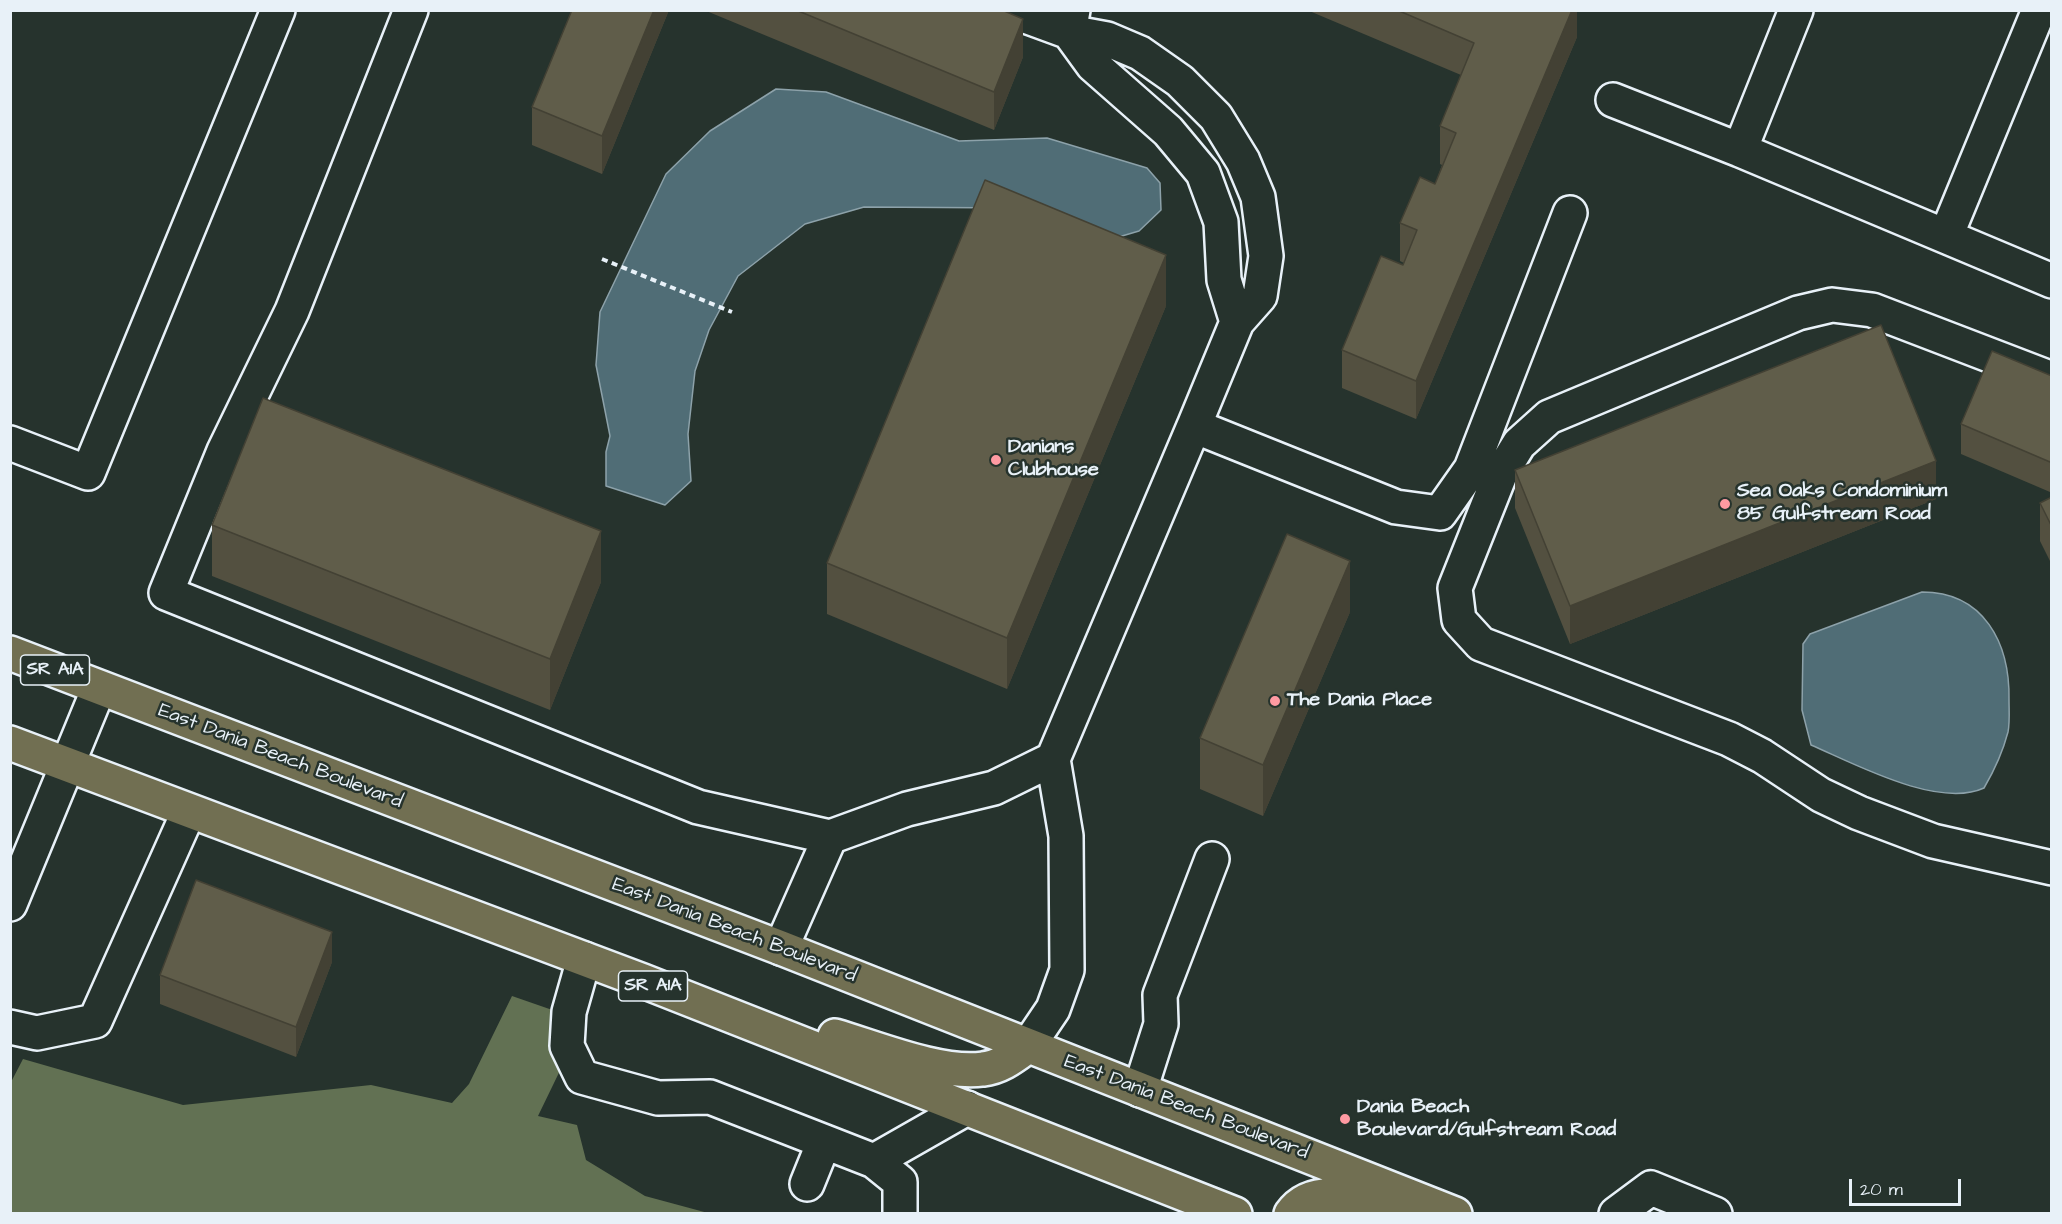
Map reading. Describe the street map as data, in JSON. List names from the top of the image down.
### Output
{
  "streets": {
    "main road": ["SR A1A", "East Dania Beach Boulevard"]
  },
  "places": [
    "Danians Clubhouse",
    "Sea Oaks Condominium 85 Gulfstream Road",
    "The Dania Place",
    "Dania Beach Boulevard/Gulfstream Road"
  ],
  "scale_bar": "20 m"
}
